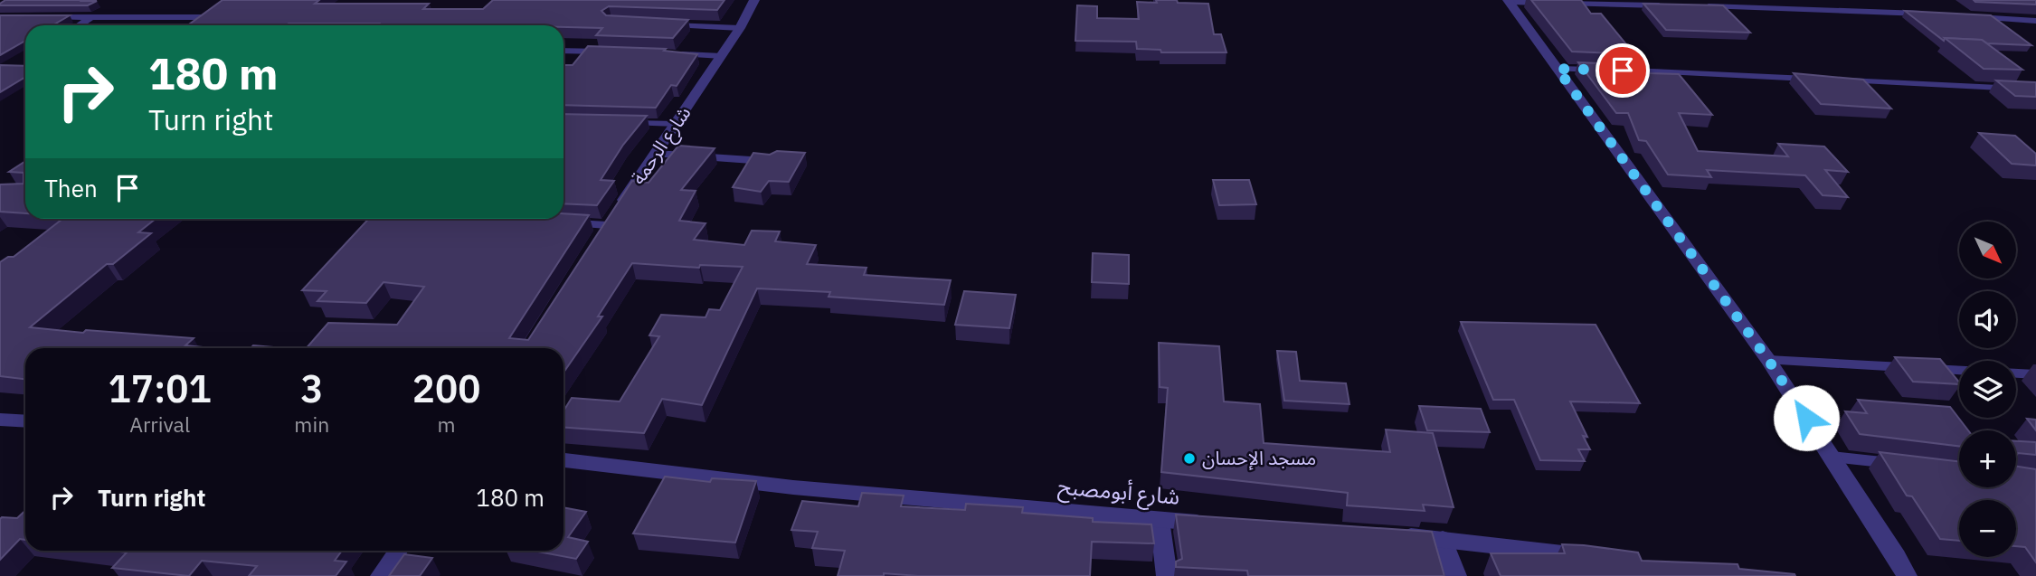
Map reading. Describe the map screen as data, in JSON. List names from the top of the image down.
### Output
{
  "streets": {
    "street": ["شارع الرحمة", "شارع أبومصبح"]
  },
  "places": ["مسجد الإحسان"],
  "north": "bottom right",
  "page": {
    "turn": ["180 m", "Turn right"],
    "then": "Then",
    "map_buttons": ["+", "−"],
    "eta": [
      "17:01",
      "Arrival",
      "3",
      "min",
      "200",
      "m"
    ],
    "list": [
      {
        "name": "Turn right",
        "value": "180 m"
      }
    ]
  }
}
